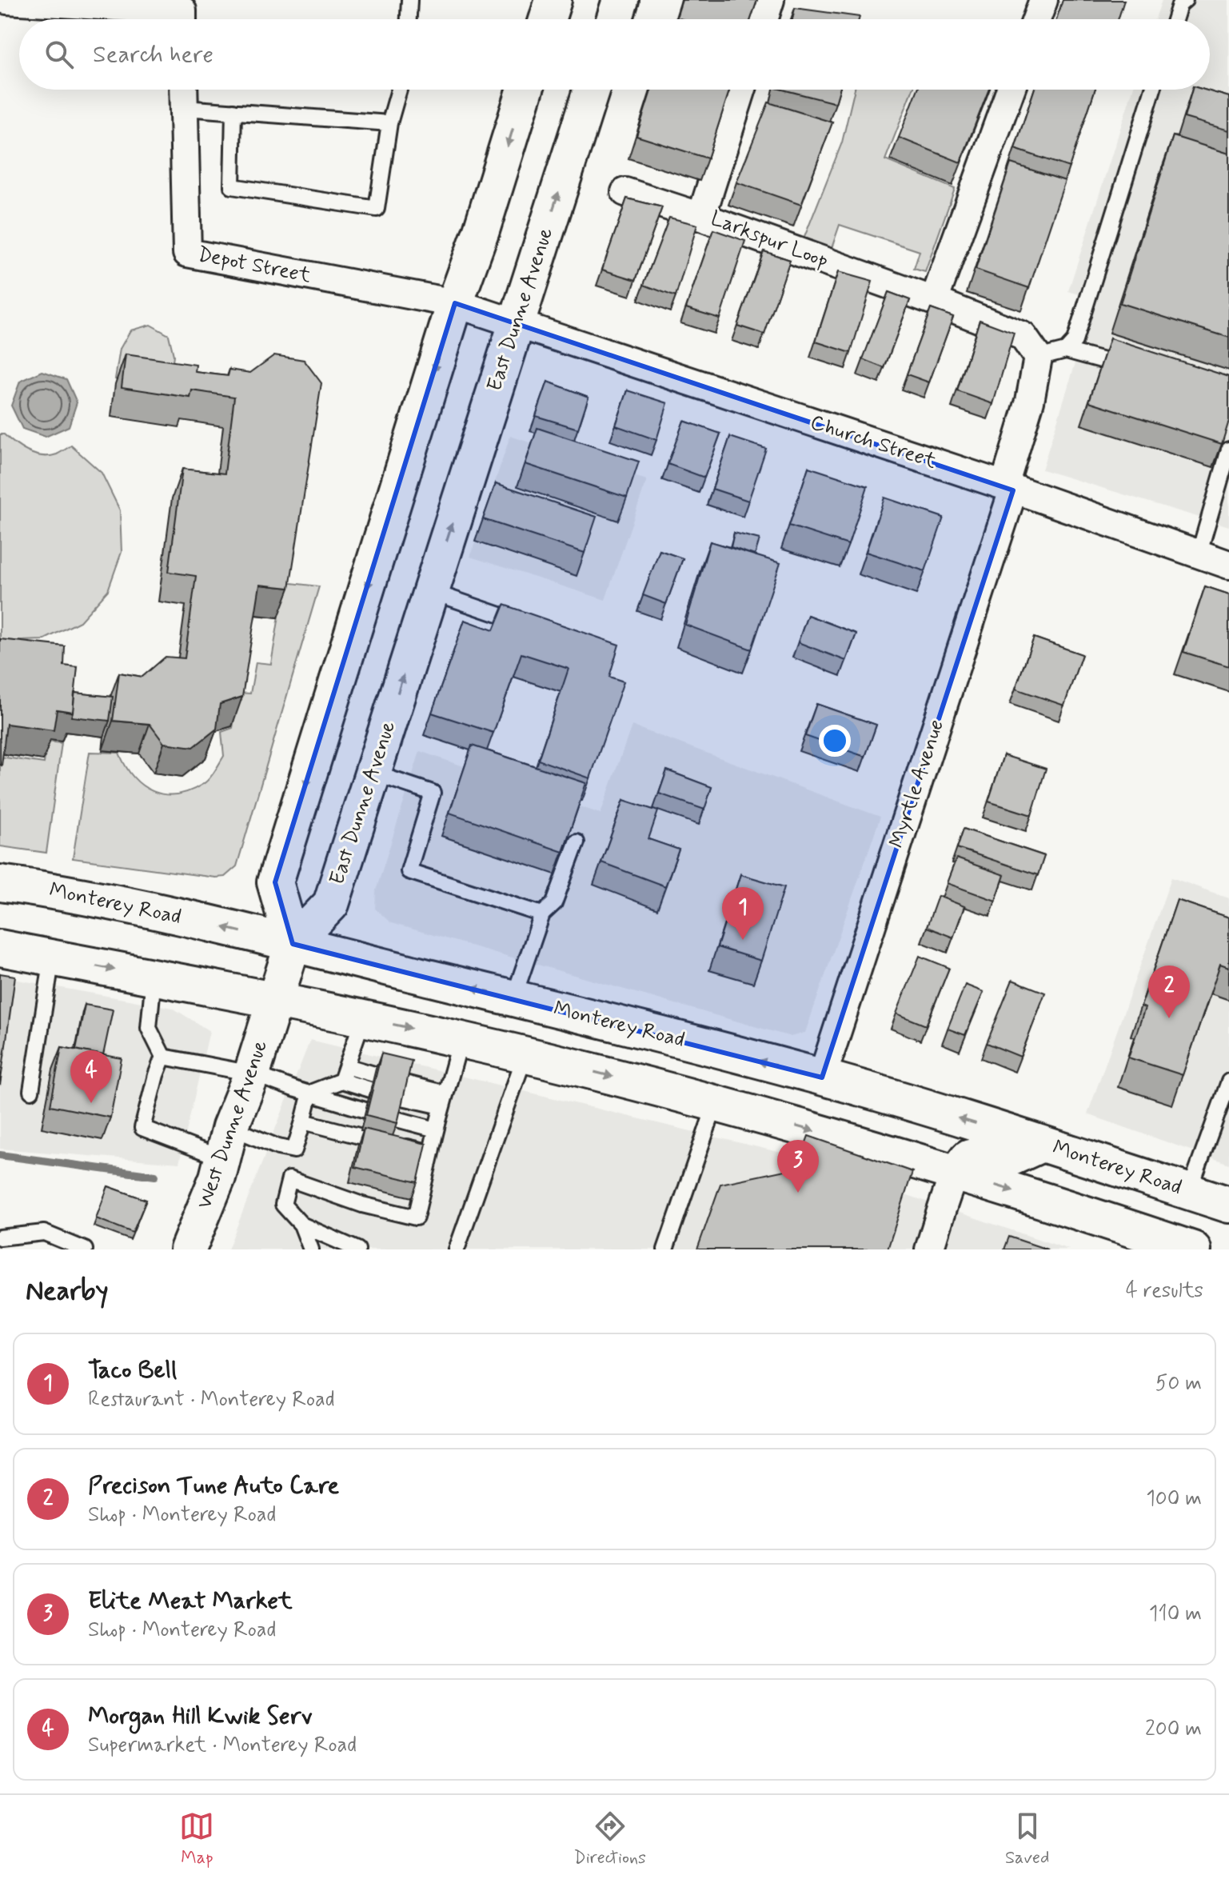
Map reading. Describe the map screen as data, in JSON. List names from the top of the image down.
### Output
{
  "streets": {
    "main road": ["East Dunne Avenue", "Monterey Road", "West Dunne Avenue"],
    "street": [
      "Larkspur Loop",
      "Depot Street",
      "Church Street",
      "Myrtle Avenue"
    ]
  },
  "crossings": [
    ["Depot Street", "Church Street"],
    ["East Dunne Avenue", "Church Street"],
    ["East Dunne Avenue", "Monterey Road"],
    ["East Dunne Avenue", "West Dunne Avenue"],
    ["Church Street", "Myrtle Avenue"],
    ["Myrtle Avenue", "Monterey Road"],
    ["Monterey Road", "West Dunne Avenue"]
  ],
  "page": {
    "search": "Search here",
    "pins": [
      "1",
      "2",
      "4",
      "3"
    ],
    "heading": ["Nearby", "4 results"],
    "list": [
      {
        "mark": "1",
        "name": "Taco Bell",
        "note": "Restaurant · Monterey Road",
        "value": "50 m"
      },
      {
        "mark": "2",
        "name": "Precison Tune Auto Care",
        "note": "Shop · Monterey Road",
        "value": "100 m"
      },
      {
        "mark": "3",
        "name": "Elite Meat Market",
        "note": "Shop · Monterey Road",
        "value": "110 m"
      },
      {
        "mark": "4",
        "name": "Morgan Hill Kwik Serv",
        "note": "Supermarket · Monterey Road",
        "value": "200 m"
      }
    ],
    "nav": ["Map", "Directions", "Saved"]
  }
}
